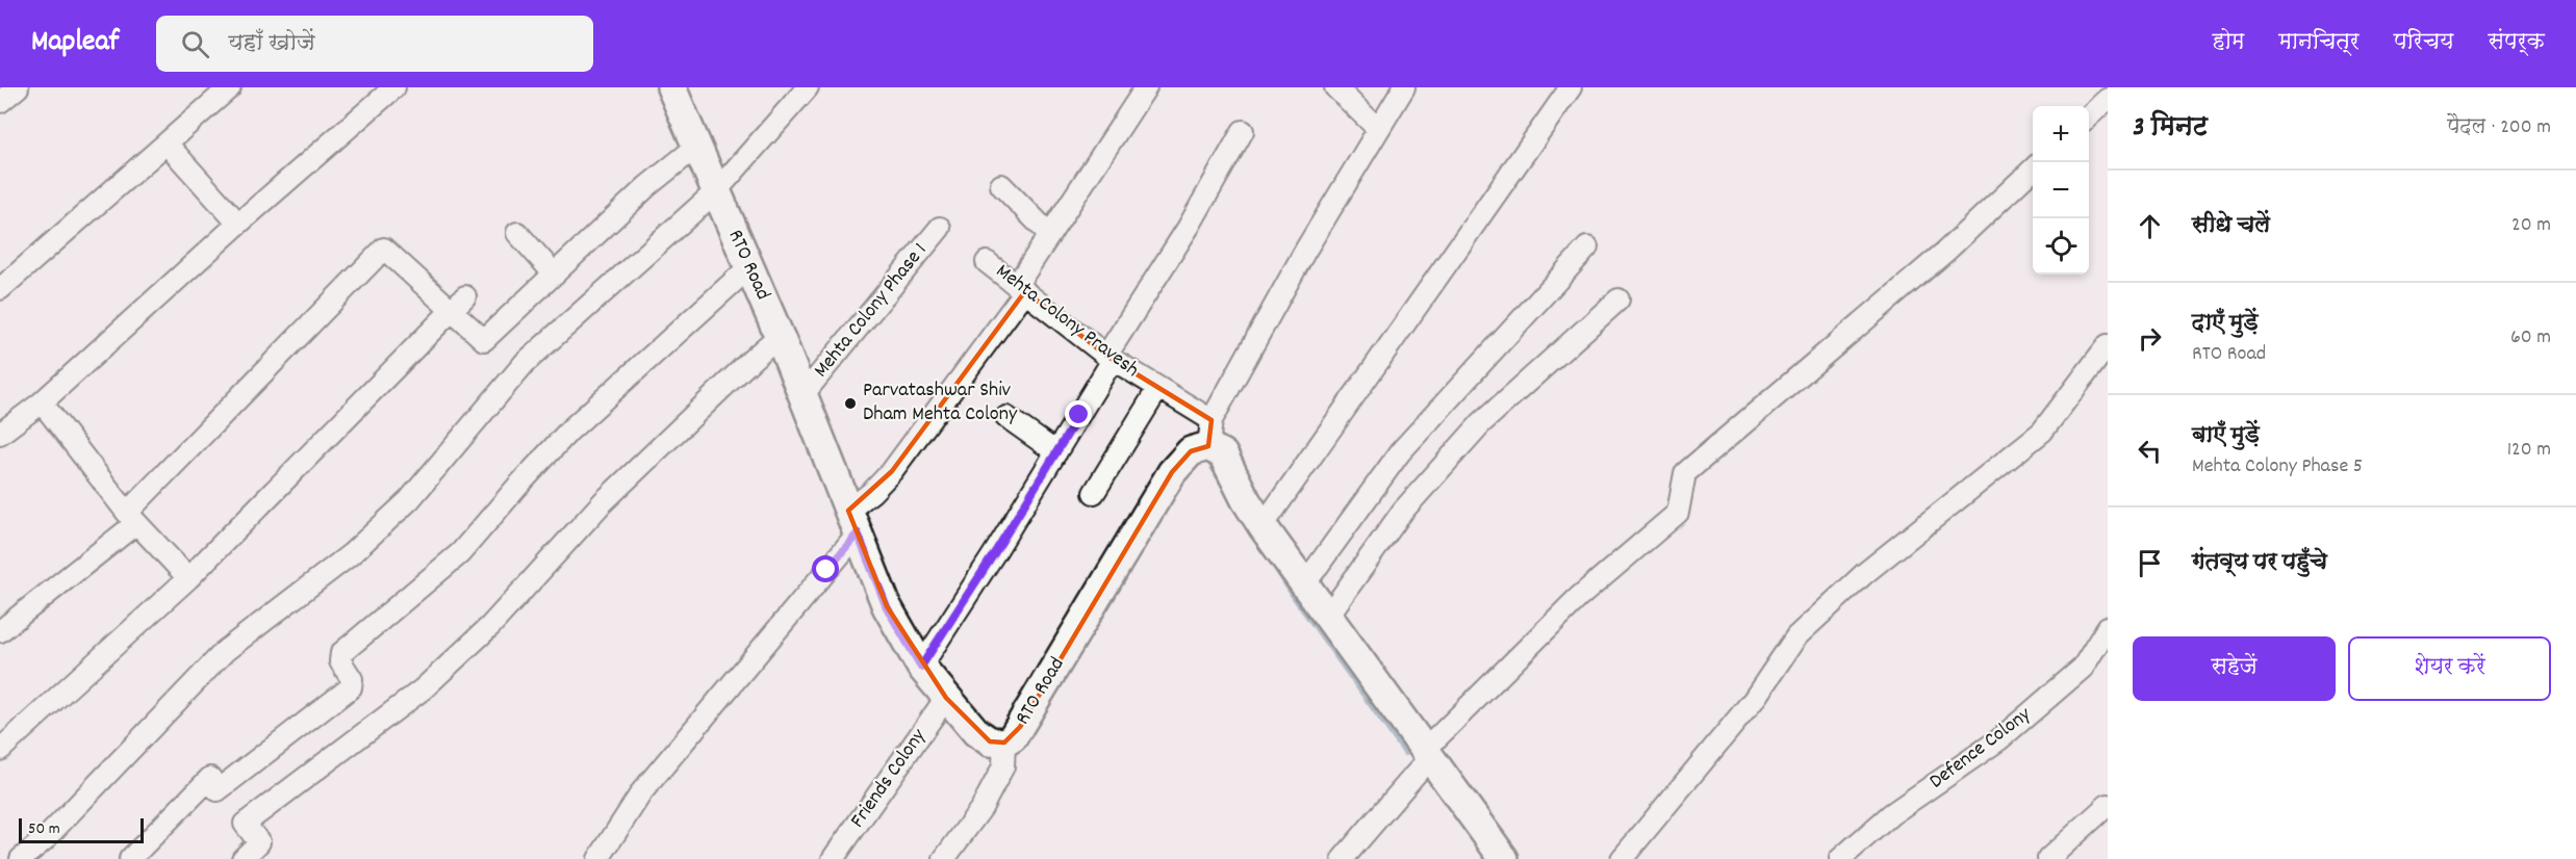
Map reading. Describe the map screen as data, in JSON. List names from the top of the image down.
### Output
{
  "streets": {
    "street": [
      "RTO Road",
      "Mehta Colony Phase 1",
      "Mehta Colony Pravesh",
      "Defence Colony",
      "Friends Colony"
    ]
  },
  "crossings": [
    ["RTO Road", "Mehta Colony Phase 1"],
    ["RTO Road", "Mehta Colony Pravesh"],
    ["RTO Road", "Friends Colony"]
  ],
  "places": ["Parvatashwar Shiv Dham Mehta Colony"],
  "scale_bar": "50 m",
  "page": {
    "header": "Mapleaf",
    "search": "यहाँ खोजें",
    "nav": [
      "होम",
      "मानचित्र",
      "परिचय",
      "संपर्क"
    ],
    "heading": ["3 मिनट", "पैदल · 200 m"],
    "map_buttons": ["+", "−"],
    "list": [
      ["सीधे चलें", "20 m"],
      ["दाएँ मुड़ें", "RTO Road", "60 m"],
      ["बाएँ मुड़ें", "Mehta Colony Phase 5", "120 m"],
      "गंतव्य पर पहुँचे"
    ],
    "buttons": ["सहेजें", "शेयर करें"],
    "scale": "50 m"
  }
}
